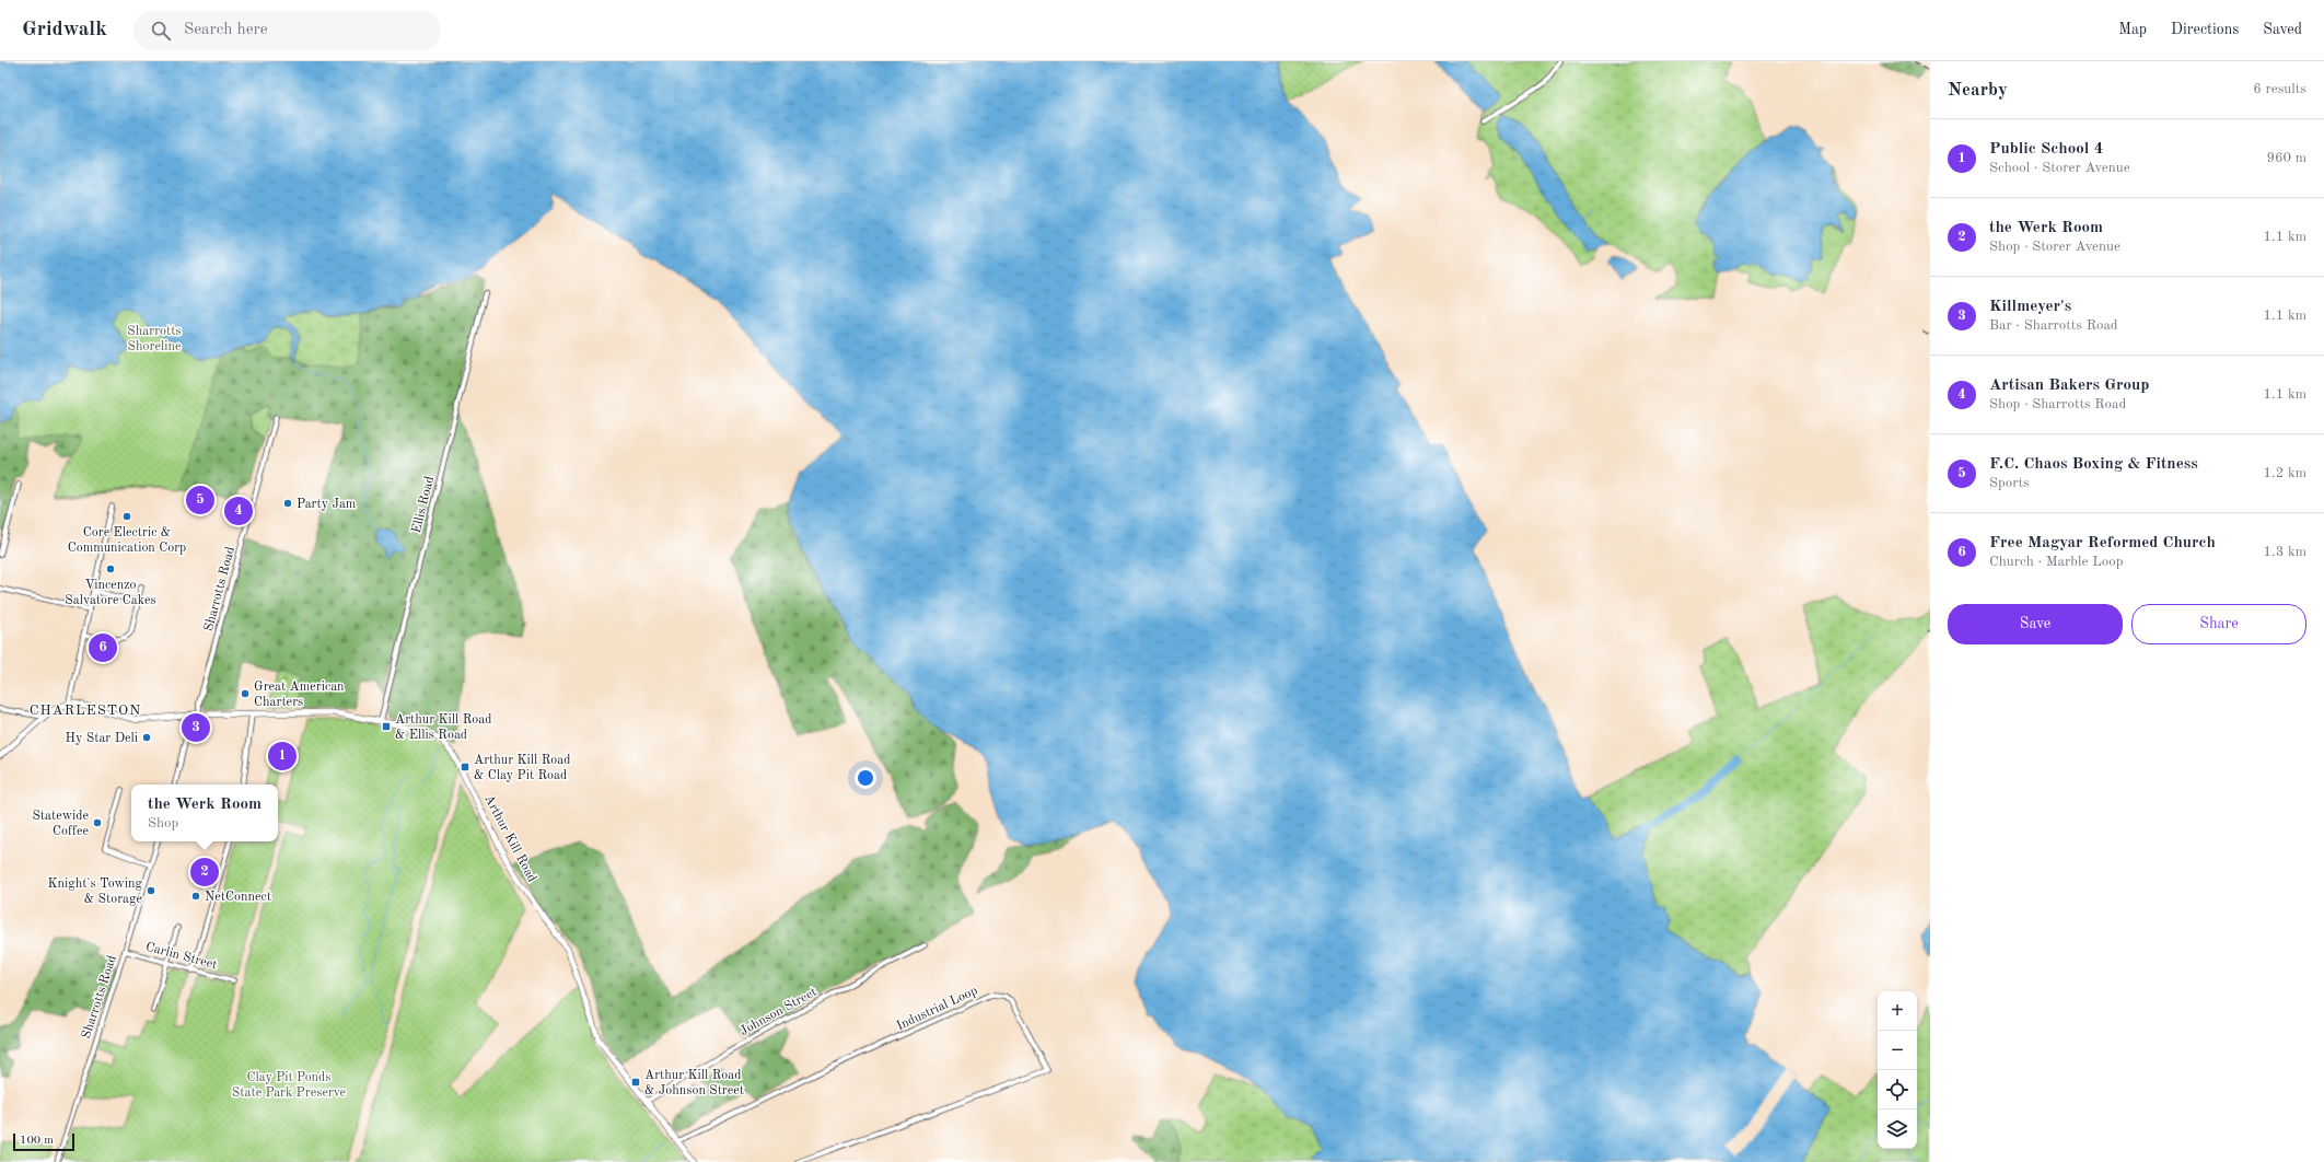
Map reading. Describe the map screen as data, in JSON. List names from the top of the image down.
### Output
{
  "streets": {
    "street": [
      "Ellis Road",
      "Sharrotts Road",
      "Arthur Kill Road",
      "Carlin Street",
      "Industrial Loop",
      "Johnson Street"
    ]
  },
  "crossings": [
    ["Ellis Road", "Arthur Kill Road"],
    ["Sharrotts Road", "Arthur Kill Road"],
    ["Sharrotts Road", "Carlin Street"],
    ["Arthur Kill Road", "Industrial Loop"],
    ["Arthur Kill Road", "Johnson Street"]
  ],
  "districts": ["CHARLESTON"],
  "parks": ["Sharrotts Shoreline", "Clay Pit Ponds State Park Preserve"],
  "places": {
    "other": [
      "Party Jam",
      "Core Electric & Communication Corp",
      "Vincenzo Salvatore Cakes",
      "Great American Charters",
      "Hy Star Deli",
      "Statewide Coffee",
      "Knight's Towing & Storage",
      "NetConnect"
    ],
    "transit": ["Arthur Kill Road & Ellis Road", "Arthur Kill Road & Clay Pit Road", "Arthur Kill Road & Johnson Street"]
  },
  "scale_bar": "100 m",
  "page": {
    "header": "Gridwalk",
    "search": "Search here",
    "nav": ["Map", "Directions", "Saved"],
    "heading": ["Nearby", "6 results"],
    "list": [
      {
        "mark": "1",
        "name": "Public School 4",
        "note": "School · Storer Avenue",
        "value": "960 m"
      },
      {
        "mark": "2",
        "name": "the Werk Room",
        "note": "Shop · Storer Avenue",
        "value": "1.1 km"
      },
      {
        "mark": "3",
        "name": "Killmeyer's",
        "note": "Bar · Sharrotts Road",
        "value": "1.1 km"
      },
      {
        "mark": "4",
        "name": "Artisan Bakers Group",
        "note": "Shop · Sharrotts Road",
        "value": "1.1 km"
      },
      {
        "mark": "5",
        "name": "F.C. Chaos Boxing & Fitness",
        "note": "Sports",
        "value": "1.2 km"
      },
      {
        "mark": "6",
        "name": "Free Magyar Reformed Church",
        "note": "Church · Marble Loop",
        "value": "1.3 km"
      }
    ],
    "pins": [
      "5",
      "4",
      "6",
      "3",
      "1",
      "2"
    ],
    "buttons": ["Save", "Share"],
    "popup": ["the Werk Room", "Shop"],
    "map_buttons": ["+", "−"],
    "scale": "100 m"
  }
}
